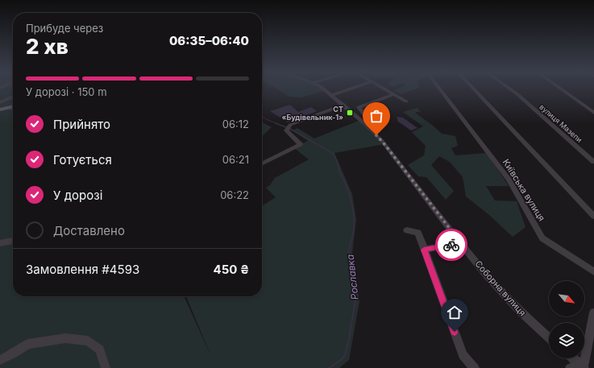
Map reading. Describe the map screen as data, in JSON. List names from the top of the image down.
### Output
{
  "streets": {
    "street": ["вулиця Мазепи", "Київська вулиця", "Соборна вулиця"]
  },
  "water": ["Рославка"],
  "places": {
    "transit": ["СТ «Будівельник-1»"]
  },
  "north": "bottom right",
  "page": {
    "heading": ["2 хв", "Прибуде через", "06:35–06:40"],
    "panel": ["Замовлення #4593", "450 ₴"],
    "bar": "У дорозі · 150 m",
    "list": [
      ["Прийнято", "06:12"],
      ["Готується", "06:21"],
      ["У дорозі", "06:22"],
      "Доставлено"
    ]
  }
}
